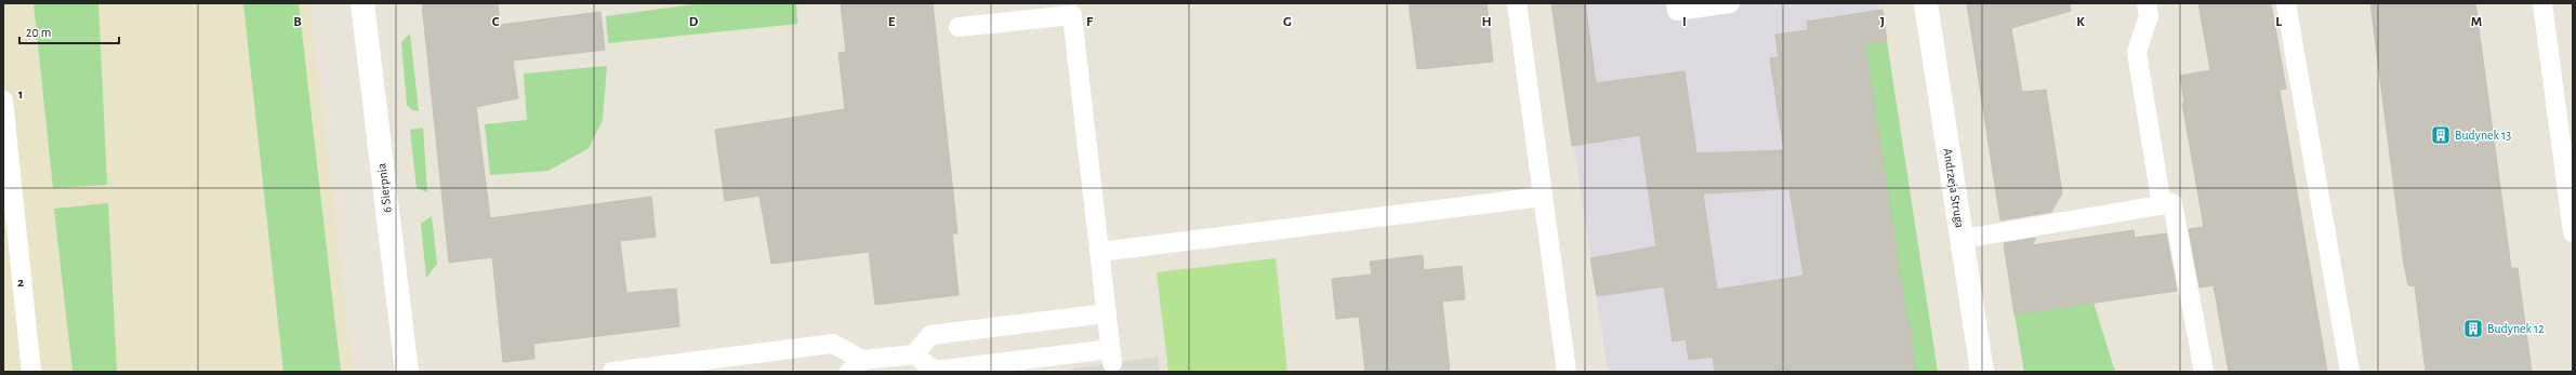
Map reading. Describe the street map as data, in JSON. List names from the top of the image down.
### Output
{
  "streets": {
    "street": ["6 Sierpnia", "Andrzeja Struga"]
  },
  "places": {
    "building": ["Budynek 13", "Budynek 12"]
  },
  "scale_bar": "20 m",
  "grid": {
    "columns": [
      "B",
      "C",
      "D",
      "E",
      "F",
      "G",
      "H",
      "I",
      "J",
      "K",
      "L",
      "M"
    ],
    "rows": ["1", "2"]
  }
}
